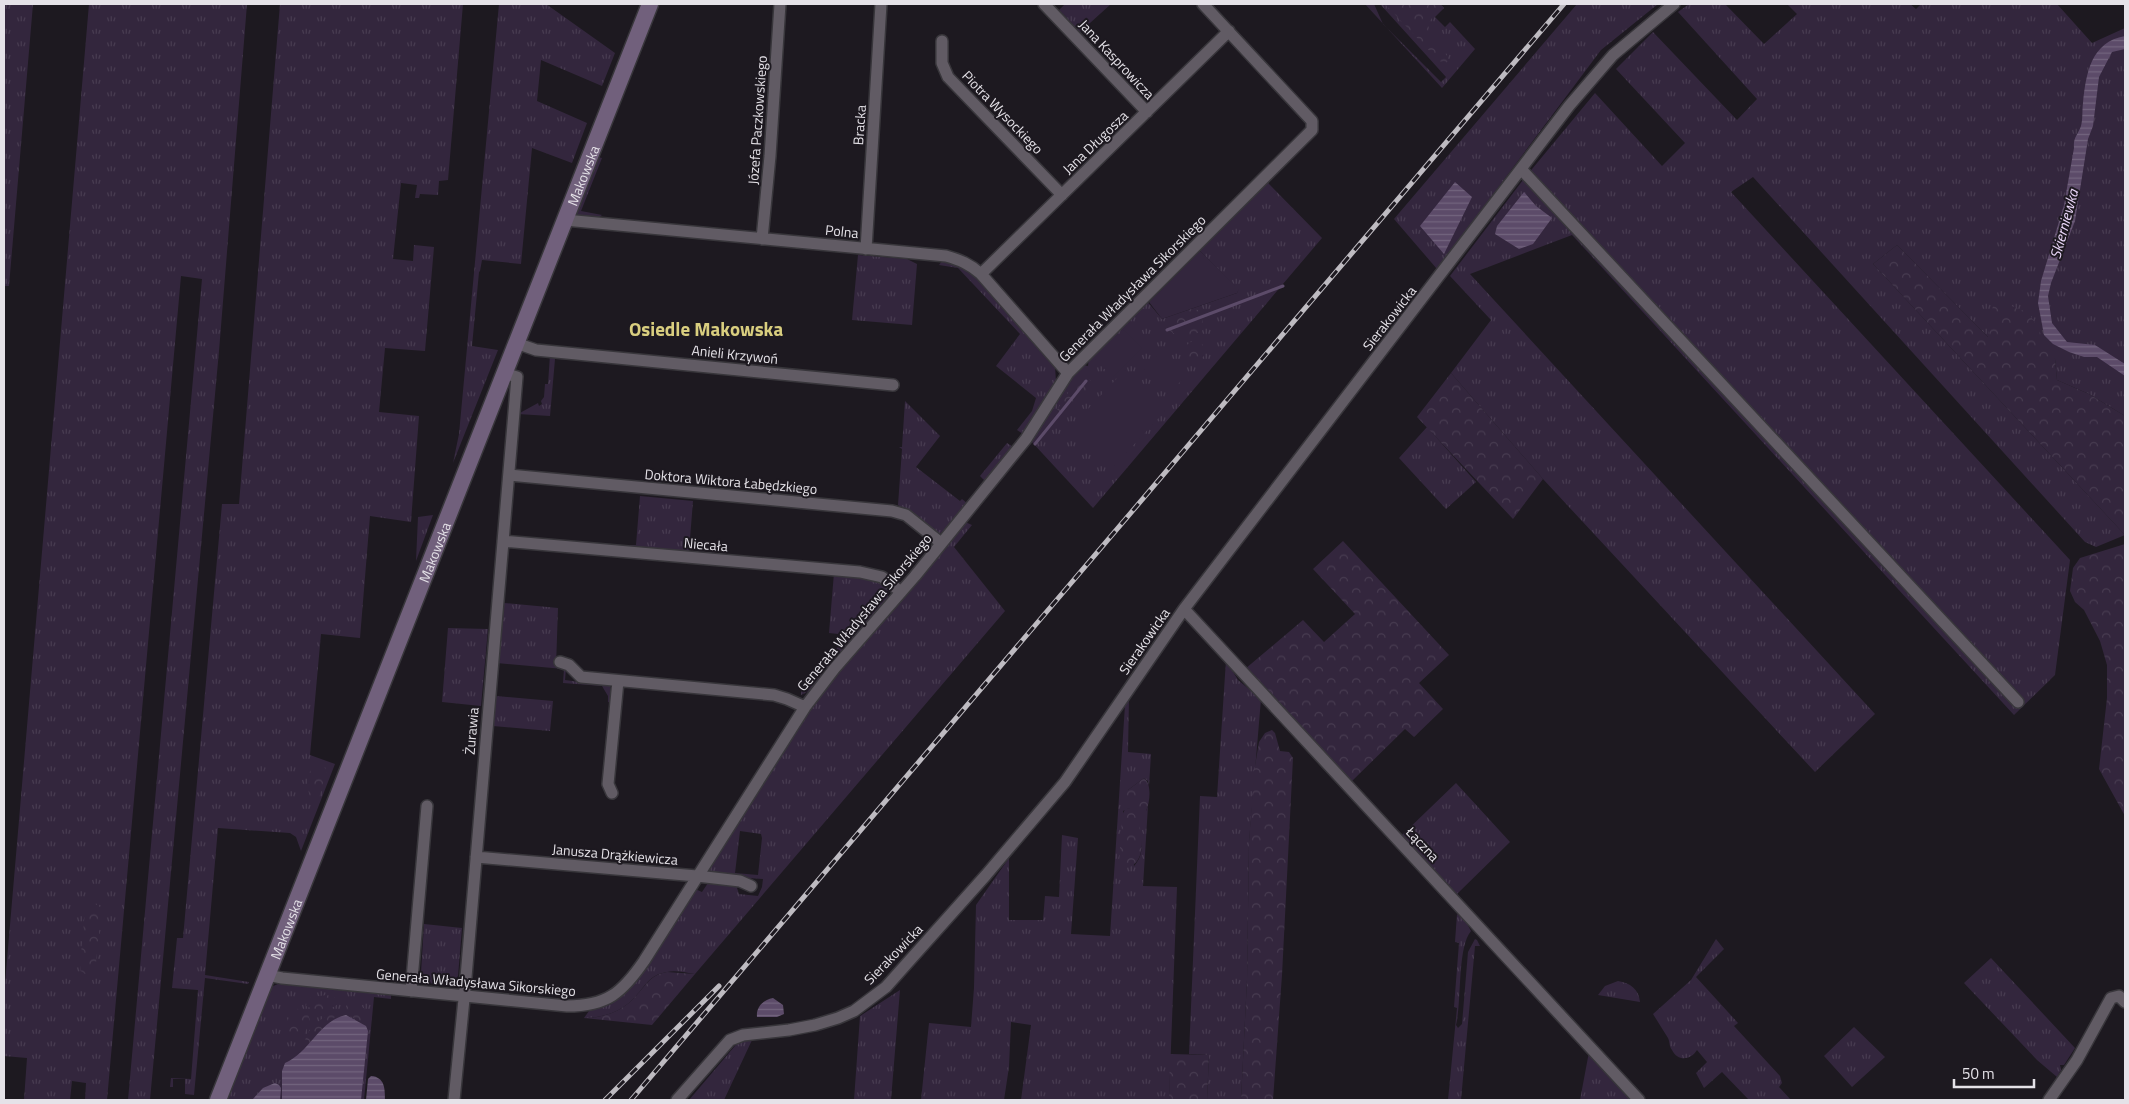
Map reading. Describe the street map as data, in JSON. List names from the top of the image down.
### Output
{
  "streets": {
    "street": [
      "Jana Kasprowicza",
      "Piotra Wysockiego",
      "Józefa Paczkowskiego",
      "Bracka",
      "Jana Długosza",
      "Makowska",
      "Polna",
      "Generała Władysława Sikorskiego",
      "Sierakowicka",
      "Anieli Krzywoń",
      "Doktora Wiktora Łabędzkiego",
      "Niecała",
      "Żurawia",
      "Łączna",
      "Janusza Drążkiewicza"
    ]
  },
  "crossings": [
    ["Jana Kasprowicza", "Jana Długosza"],
    ["Piotra Wysockiego", "Jana Długosza"],
    ["Józefa Paczkowskiego", "Polna"],
    ["Bracka", "Polna"],
    ["Jana Długosza", "Polna"],
    ["Jana Długosza", "Generała Władysława Sikorskiego"],
    ["Makowska", "Polna"],
    ["Makowska", "Generała Władysława Sikorskiego"],
    ["Makowska", "Anieli Krzywoń"],
    ["Makowska", "Żurawia"],
    ["Polna", "Generała Władysława Sikorskiego"],
    ["Generała Władysława Sikorskiego", "Doktora Wiktora Łabędzkiego"],
    ["Generała Władysława Sikorskiego", "Niecała"],
    ["Generała Władysława Sikorskiego", "Żurawia"],
    ["Generała Władysława Sikorskiego", "Janusza Drążkiewicza"],
    ["Sierakowicka", "Łączna"],
    ["Doktora Wiktora Łabędzkiego", "Żurawia"],
    ["Niecała", "Żurawia"],
    ["Żurawia", "Janusza Drążkiewicza"]
  ],
  "districts": ["Osiedle Makowska"],
  "water": ["Skierniewka"],
  "scale_bar": "50 m"
}
